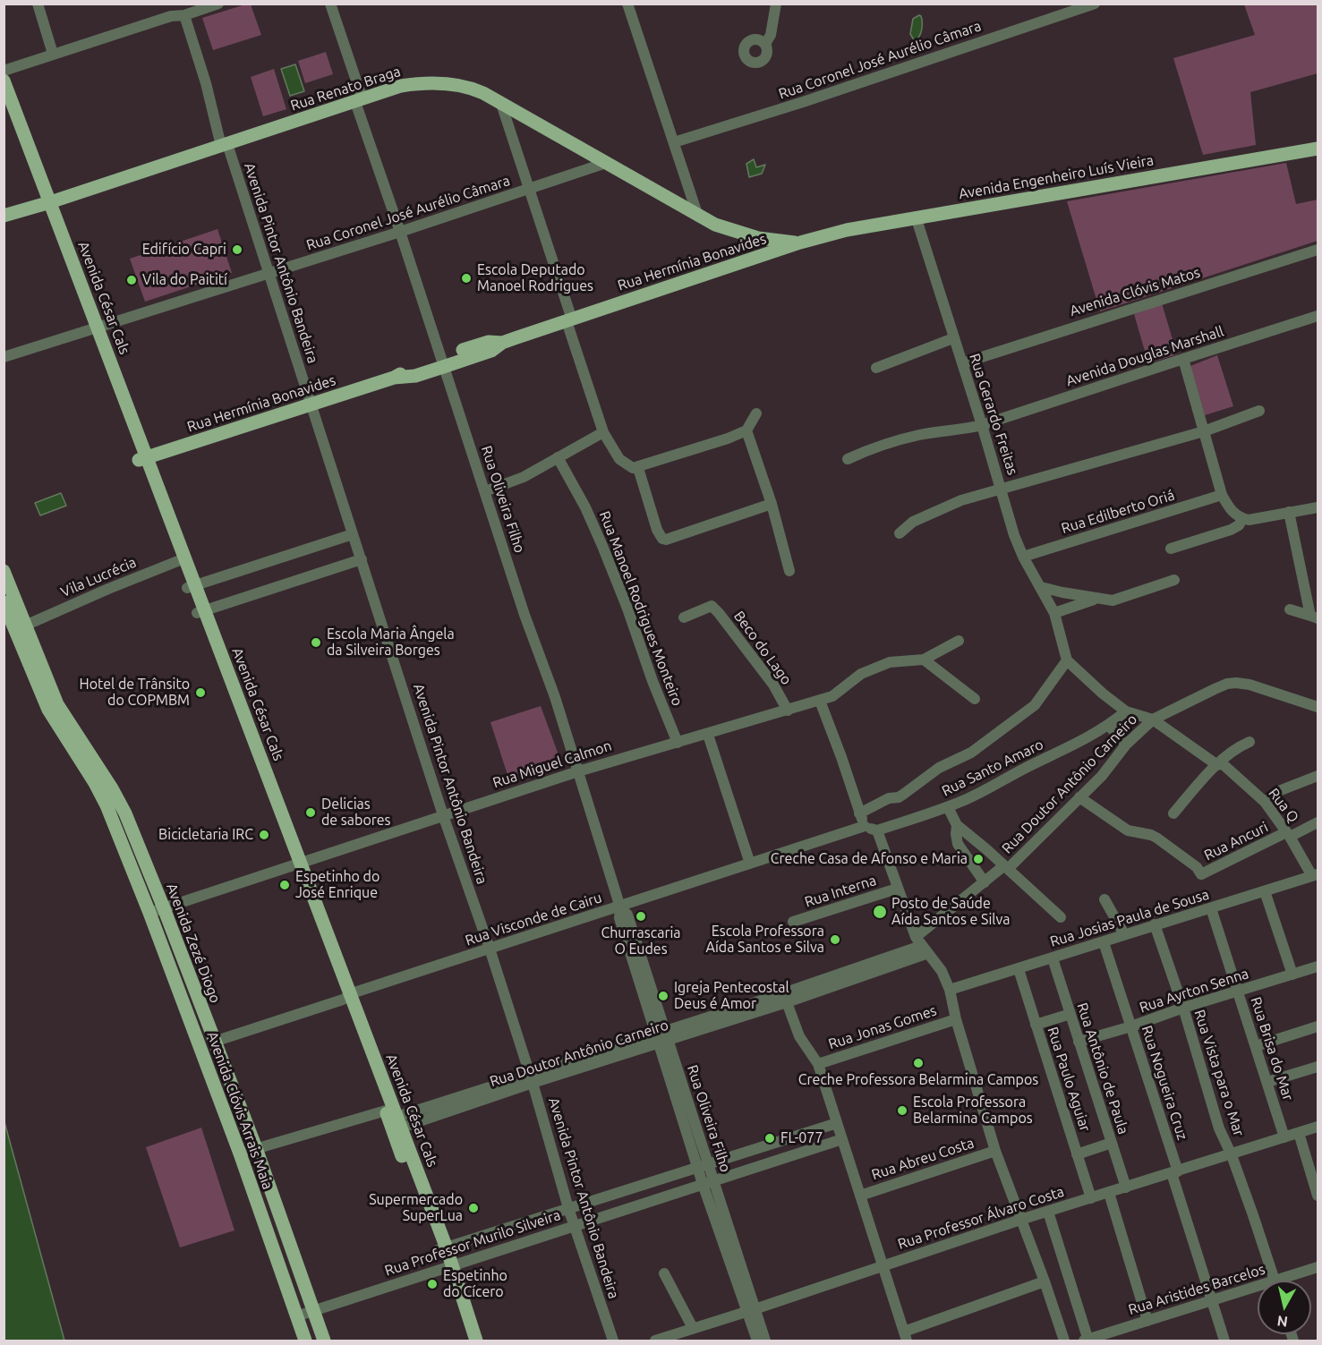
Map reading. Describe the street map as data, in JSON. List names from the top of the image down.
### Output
{
  "streets": {
    "main road": [
      "Rua Renato Braga",
      "Avenida Engenheiro Luís Vieira",
      "Rua Hermínia Bonavides",
      "Avenida César Cals",
      "Avenida Zezé Diogo",
      "Avenida Clóvis Arrais Maia"
    ],
    "street": [
      "Rua Coronel José Aurélio Câmara",
      "Avenida Pintor Antônio Bandeira",
      "Avenida Clóvis Matos",
      "Avenida Douglas Marshall",
      "Rua Gerardo Freitas",
      "Rua Oliveira Filho",
      "Rua Edilberto Oriá",
      "Vila Lucrécia",
      "Rua Manoel Rodrigues Monteiro",
      "Beco do Lago",
      "Rua Miguel Calmon",
      "Rua Santo Amaro",
      "Rua Doutor Antônio Carneiro",
      "Rua Q",
      "Rua Ancuri",
      "Rua Interna",
      "Rua Josias Paula de Sousa",
      "Rua Visconde de Cairu",
      "Rua Ayrton Senna",
      "Rua Jonas Gomes",
      "Rua Brisa do Mar",
      "Rua Antônio de Paula",
      "Rua Vista para o Mar",
      "Rua Paulo Aguiar",
      "Rua Nogueira Cruz",
      "Rua Abreu Costa",
      "Rua Professor Álvaro Costa",
      "Rua Professor Murilo Silveira",
      "Rua Aristides Barcelos"
    ]
  },
  "crossings": [
    ["Rua Coronel José Aurélio Câmara", "Rua Renato Braga"],
    ["Rua Coronel José Aurélio Câmara", "Avenida Pintor Antônio Bandeira"],
    ["Rua Coronel José Aurélio Câmara", "Avenida César Cals"],
    ["Rua Coronel José Aurélio Câmara", "Rua Oliveira Filho"],
    ["Rua Renato Braga", "Avenida Engenheiro Luís Vieira"],
    ["Rua Renato Braga", "Rua Hermínia Bonavides"],
    ["Rua Renato Braga", "Avenida Pintor Antônio Bandeira"],
    ["Rua Renato Braga", "Avenida César Cals"],
    ["Rua Renato Braga", "Rua Oliveira Filho"],
    ["Avenida Engenheiro Luís Vieira", "Rua Hermínia Bonavides"],
    ["Avenida Engenheiro Luís Vieira", "Rua Gerardo Freitas"],
    ["Rua Hermínia Bonavides", "Avenida Pintor Antônio Bandeira"],
    ["Rua Hermínia Bonavides", "Avenida César Cals"],
    ["Rua Hermínia Bonavides", "Rua Oliveira Filho"],
    ["Avenida Pintor Antônio Bandeira", "Rua Miguel Calmon"],
    ["Avenida Pintor Antônio Bandeira", "Rua Doutor Antônio Carneiro"],
    ["Avenida Pintor Antônio Bandeira", "Rua Visconde de Cairu"],
    ["Avenida Pintor Antônio Bandeira", "Rua Professor Murilo Silveira"],
    ["Avenida Clóvis Matos", "Rua Gerardo Freitas"],
    ["Avenida César Cals", "Vila Lucrécia"],
    ["Avenida César Cals", "Rua Miguel Calmon"],
    ["Avenida César Cals", "Rua Doutor Antônio Carneiro"],
    ["Avenida César Cals", "Rua Visconde de Cairu"],
    ["Avenida César Cals", "Rua Professor Murilo Silveira"],
    ["Avenida Douglas Marshall", "Rua Gerardo Freitas"],
    ["Rua Gerardo Freitas", "Rua Edilberto Oriá"],
    ["Rua Oliveira Filho", "Rua Miguel Calmon"],
    ["Rua Oliveira Filho", "Rua Doutor Antônio Carneiro"],
    ["Rua Oliveira Filho", "Rua Visconde de Cairu"],
    ["Rua Oliveira Filho", "Rua Professor Álvaro Costa"],
    ["Rua Oliveira Filho", "Rua Professor Murilo Silveira"],
    ["Vila Lucrécia", "Avenida Zezé Diogo"],
    ["Rua Manoel Rodrigues Monteiro", "Rua Miguel Calmon"],
    ["Beco do Lago", "Rua Miguel Calmon"],
    ["Rua Miguel Calmon", "Avenida Zezé Diogo"],
    ["Rua Miguel Calmon", "Avenida Clóvis Arrais Maia"],
    ["Rua Santo Amaro", "Rua Q"],
    ["Rua Doutor Antônio Carneiro", "Rua Q"],
    ["Rua Doutor Antônio Carneiro", "Rua Ancuri"],
    ["Rua Doutor Antônio Carneiro", "Avenida Zezé Diogo"],
    ["Rua Doutor Antônio Carneiro", "Avenida Clóvis Arrais Maia"],
    ["Rua Q", "Rua Ancuri"],
    ["Rua Q", "Rua Josias Paula de Sousa"],
    ["Rua Josias Paula de Sousa", "Rua Brisa do Mar"],
    ["Rua Josias Paula de Sousa", "Rua Antônio de Paula"],
    ["Rua Josias Paula de Sousa", "Rua Vista para o Mar"],
    ["Rua Josias Paula de Sousa", "Rua Paulo Aguiar"],
    ["Rua Josias Paula de Sousa", "Rua Nogueira Cruz"],
    ["Rua Visconde de Cairu", "Avenida Zezé Diogo"],
    ["Avenida Zezé Diogo", "Rua Professor Murilo Silveira"],
    ["Rua Ayrton Senna", "Rua Brisa do Mar"],
    ["Rua Ayrton Senna", "Rua Antônio de Paula"],
    ["Rua Ayrton Senna", "Rua Vista para o Mar"],
    ["Rua Ayrton Senna", "Rua Nogueira Cruz"],
    ["Rua Brisa do Mar", "Rua Professor Álvaro Costa"],
    ["Rua Antônio de Paula", "Rua Professor Álvaro Costa"],
    ["Rua Vista para o Mar", "Rua Professor Álvaro Costa"],
    ["Rua Paulo Aguiar", "Rua Professor Álvaro Costa"],
    ["Rua Nogueira Cruz", "Rua Professor Álvaro Costa"],
    ["Rua Nogueira Cruz", "Rua Aristides Barcelos"],
    ["Avenida Clóvis Arrais Maia", "Rua Professor Murilo Silveira"]
  ],
  "places": [
    "Edifício Capri",
    "Escola Deputado Manoel Rodrigues",
    "Vila do Paitití",
    "Escola Maria Ângela da Silveira Borges",
    "Hotel de Trânsito do COPMBM",
    "Delicias de sabores",
    "Bicicletaria IRC",
    "Creche Casa de Afonso e Maria",
    "Espetinho do José Enrique",
    "Posto de Saúde Aída Santos e Silva",
    "Churrascaria O Eudes",
    "Escola Professora Aída Santos e Silva",
    "Igreja Pentecostal Deus é Amor",
    "Creche Professora Belarmina Campos",
    "Escola Professora Belarmina Campos",
    "FL-077",
    "Supermercado SuperLua",
    "Espetinho do Cícero"
  ],
  "north": "bottom"
}
